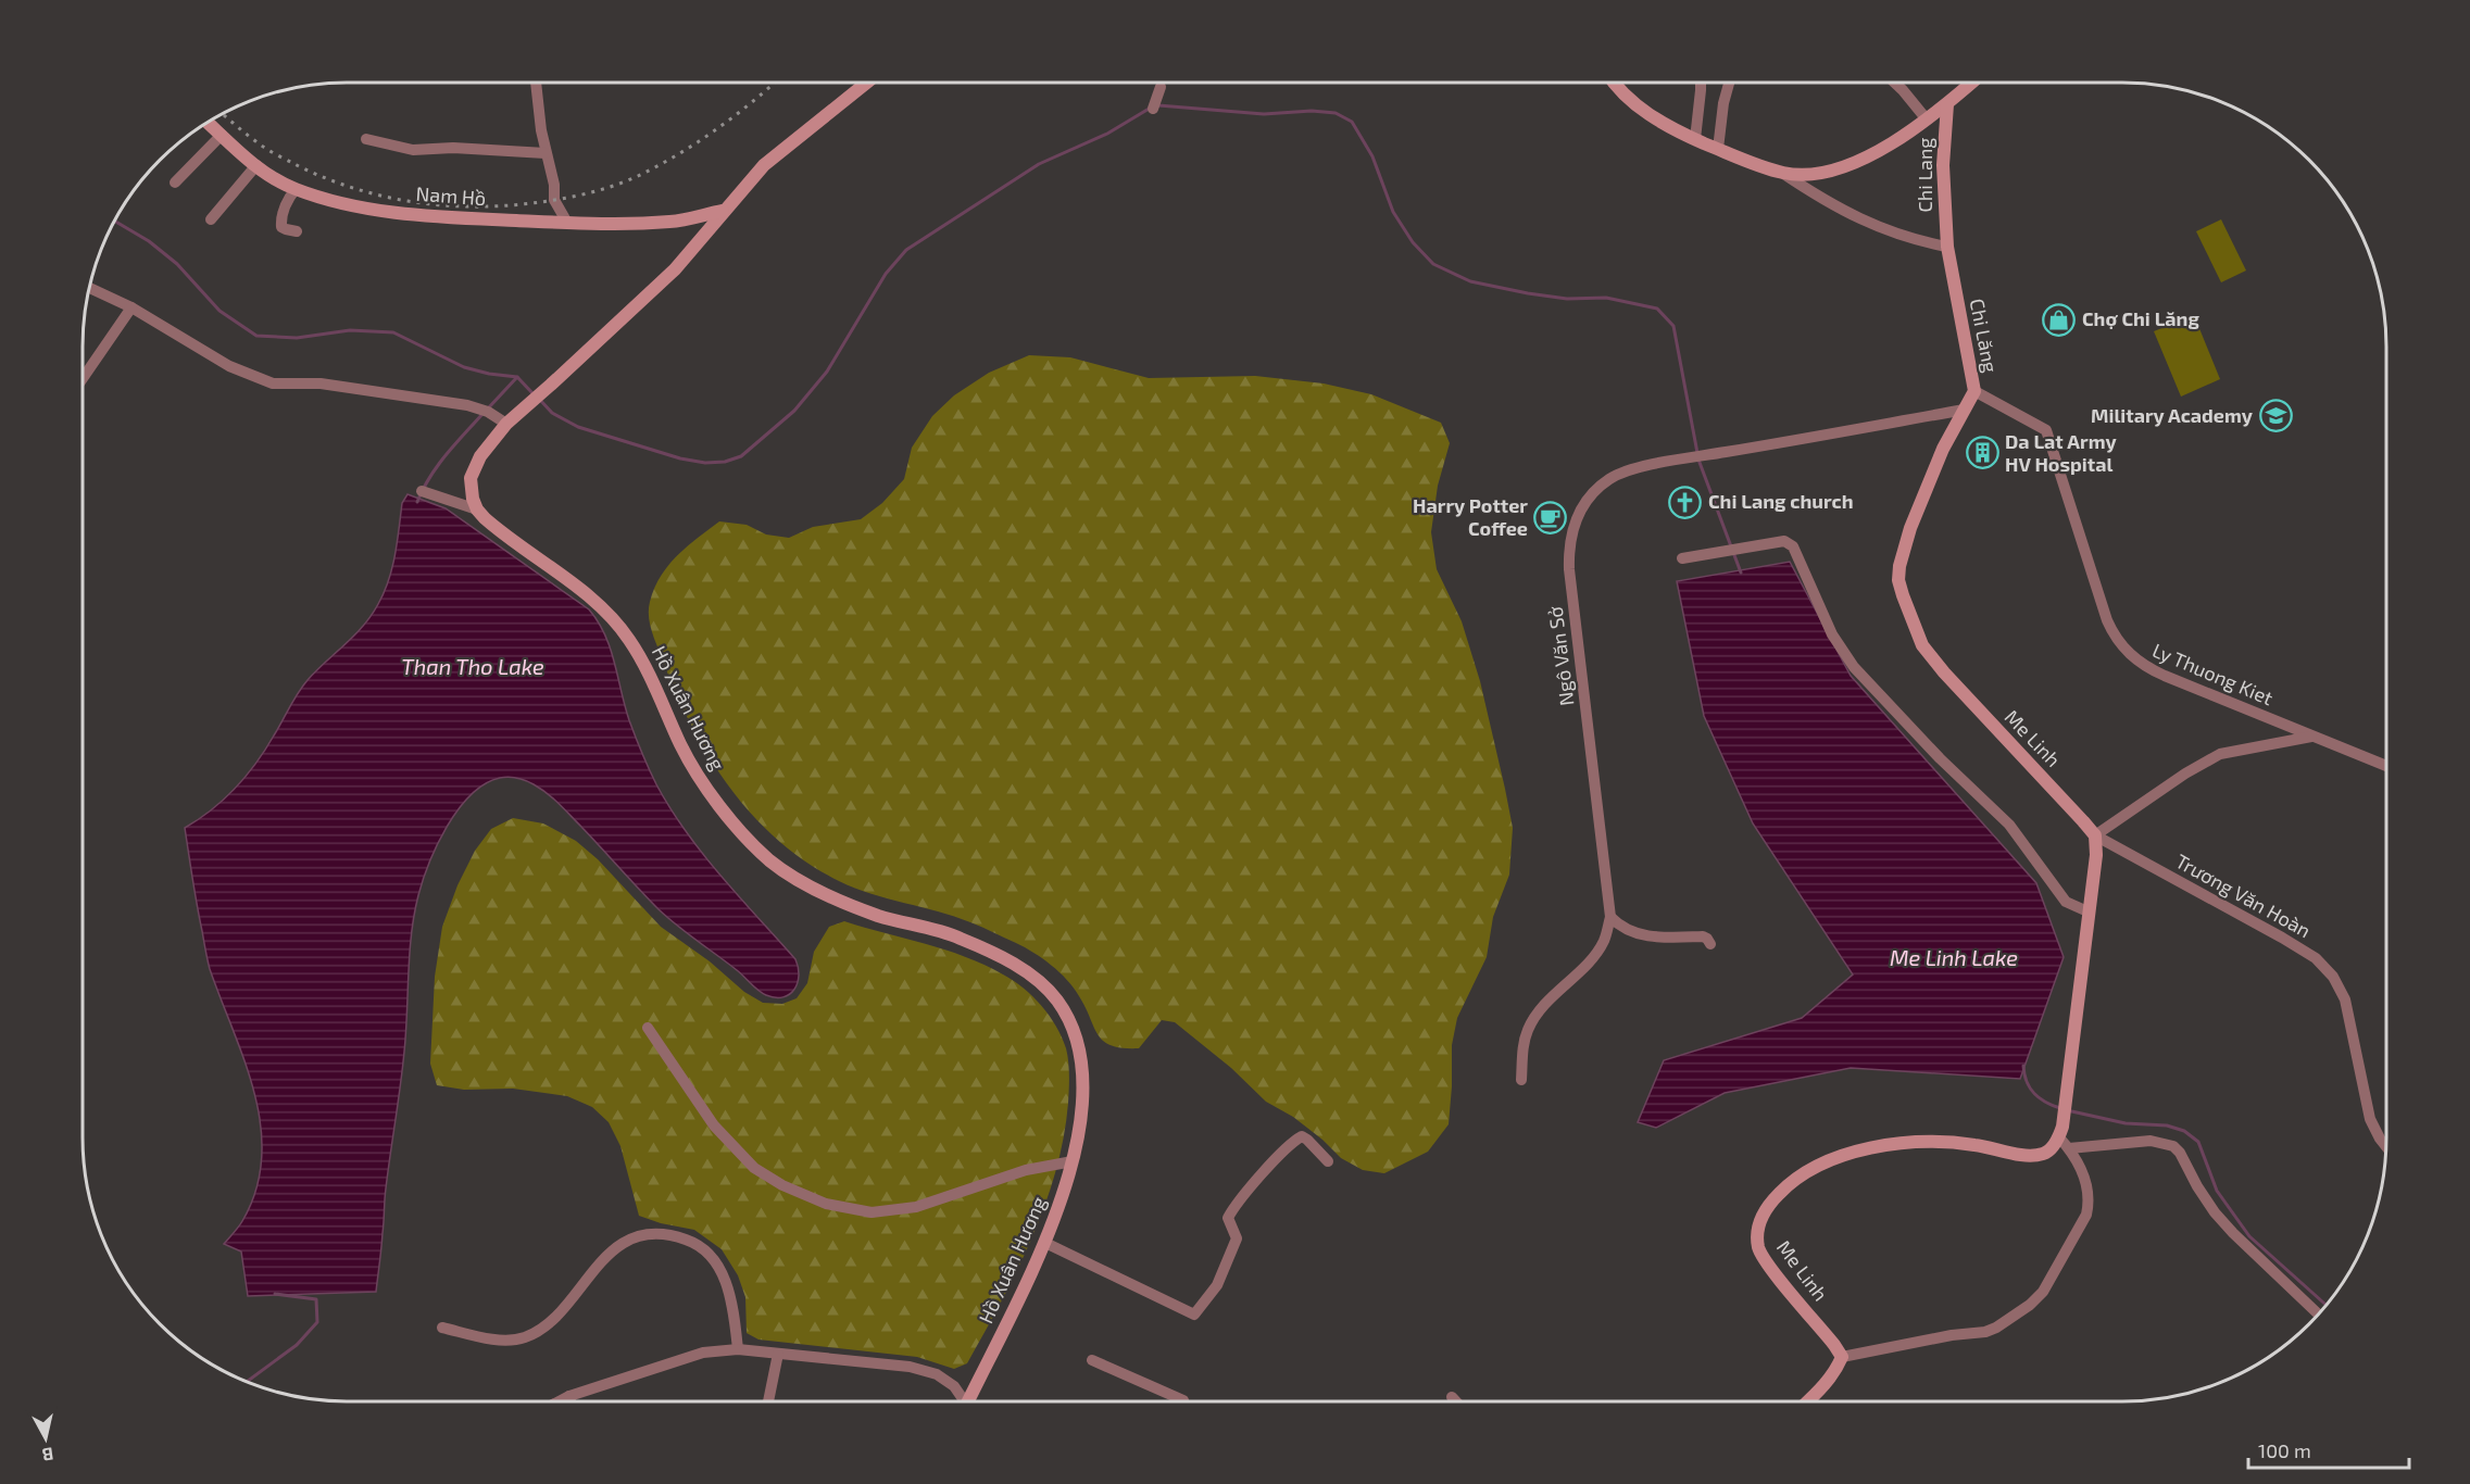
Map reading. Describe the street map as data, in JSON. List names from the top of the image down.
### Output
{
  "streets": {
    "main road": [
      "Chi Lang",
      "Nam Hồ",
      "Chi Lăng",
      "Hồ Xuân Hương",
      "Me Linh"
    ],
    "street": ["Ngô Văn Sở", "Ly Thuong Kiet", "Trương Văn Hoàn"]
  },
  "crossings": [
    ["Chi Lang", "Chi Lăng"],
    ["Chi Lăng", "Ly Thuong Kiet"],
    ["Chi Lăng", "Me Linh"],
    ["Ngô Văn Sở", "Me Linh"],
    ["Me Linh", "Trương Văn Hoàn"]
  ],
  "water": ["Than Tho Lake", "Me Linh Lake"],
  "places": {
    "shop": ["Chợ Chi Lăng"],
    "school or university": ["Military Academy"],
    "building": ["Da Lat Army HV Hospital"],
    "church": ["Chi Lang church"],
    "cafe": ["Harry Potter Coffee"]
  },
  "scale_bar": "100 m",
  "north": "bottom"
}
